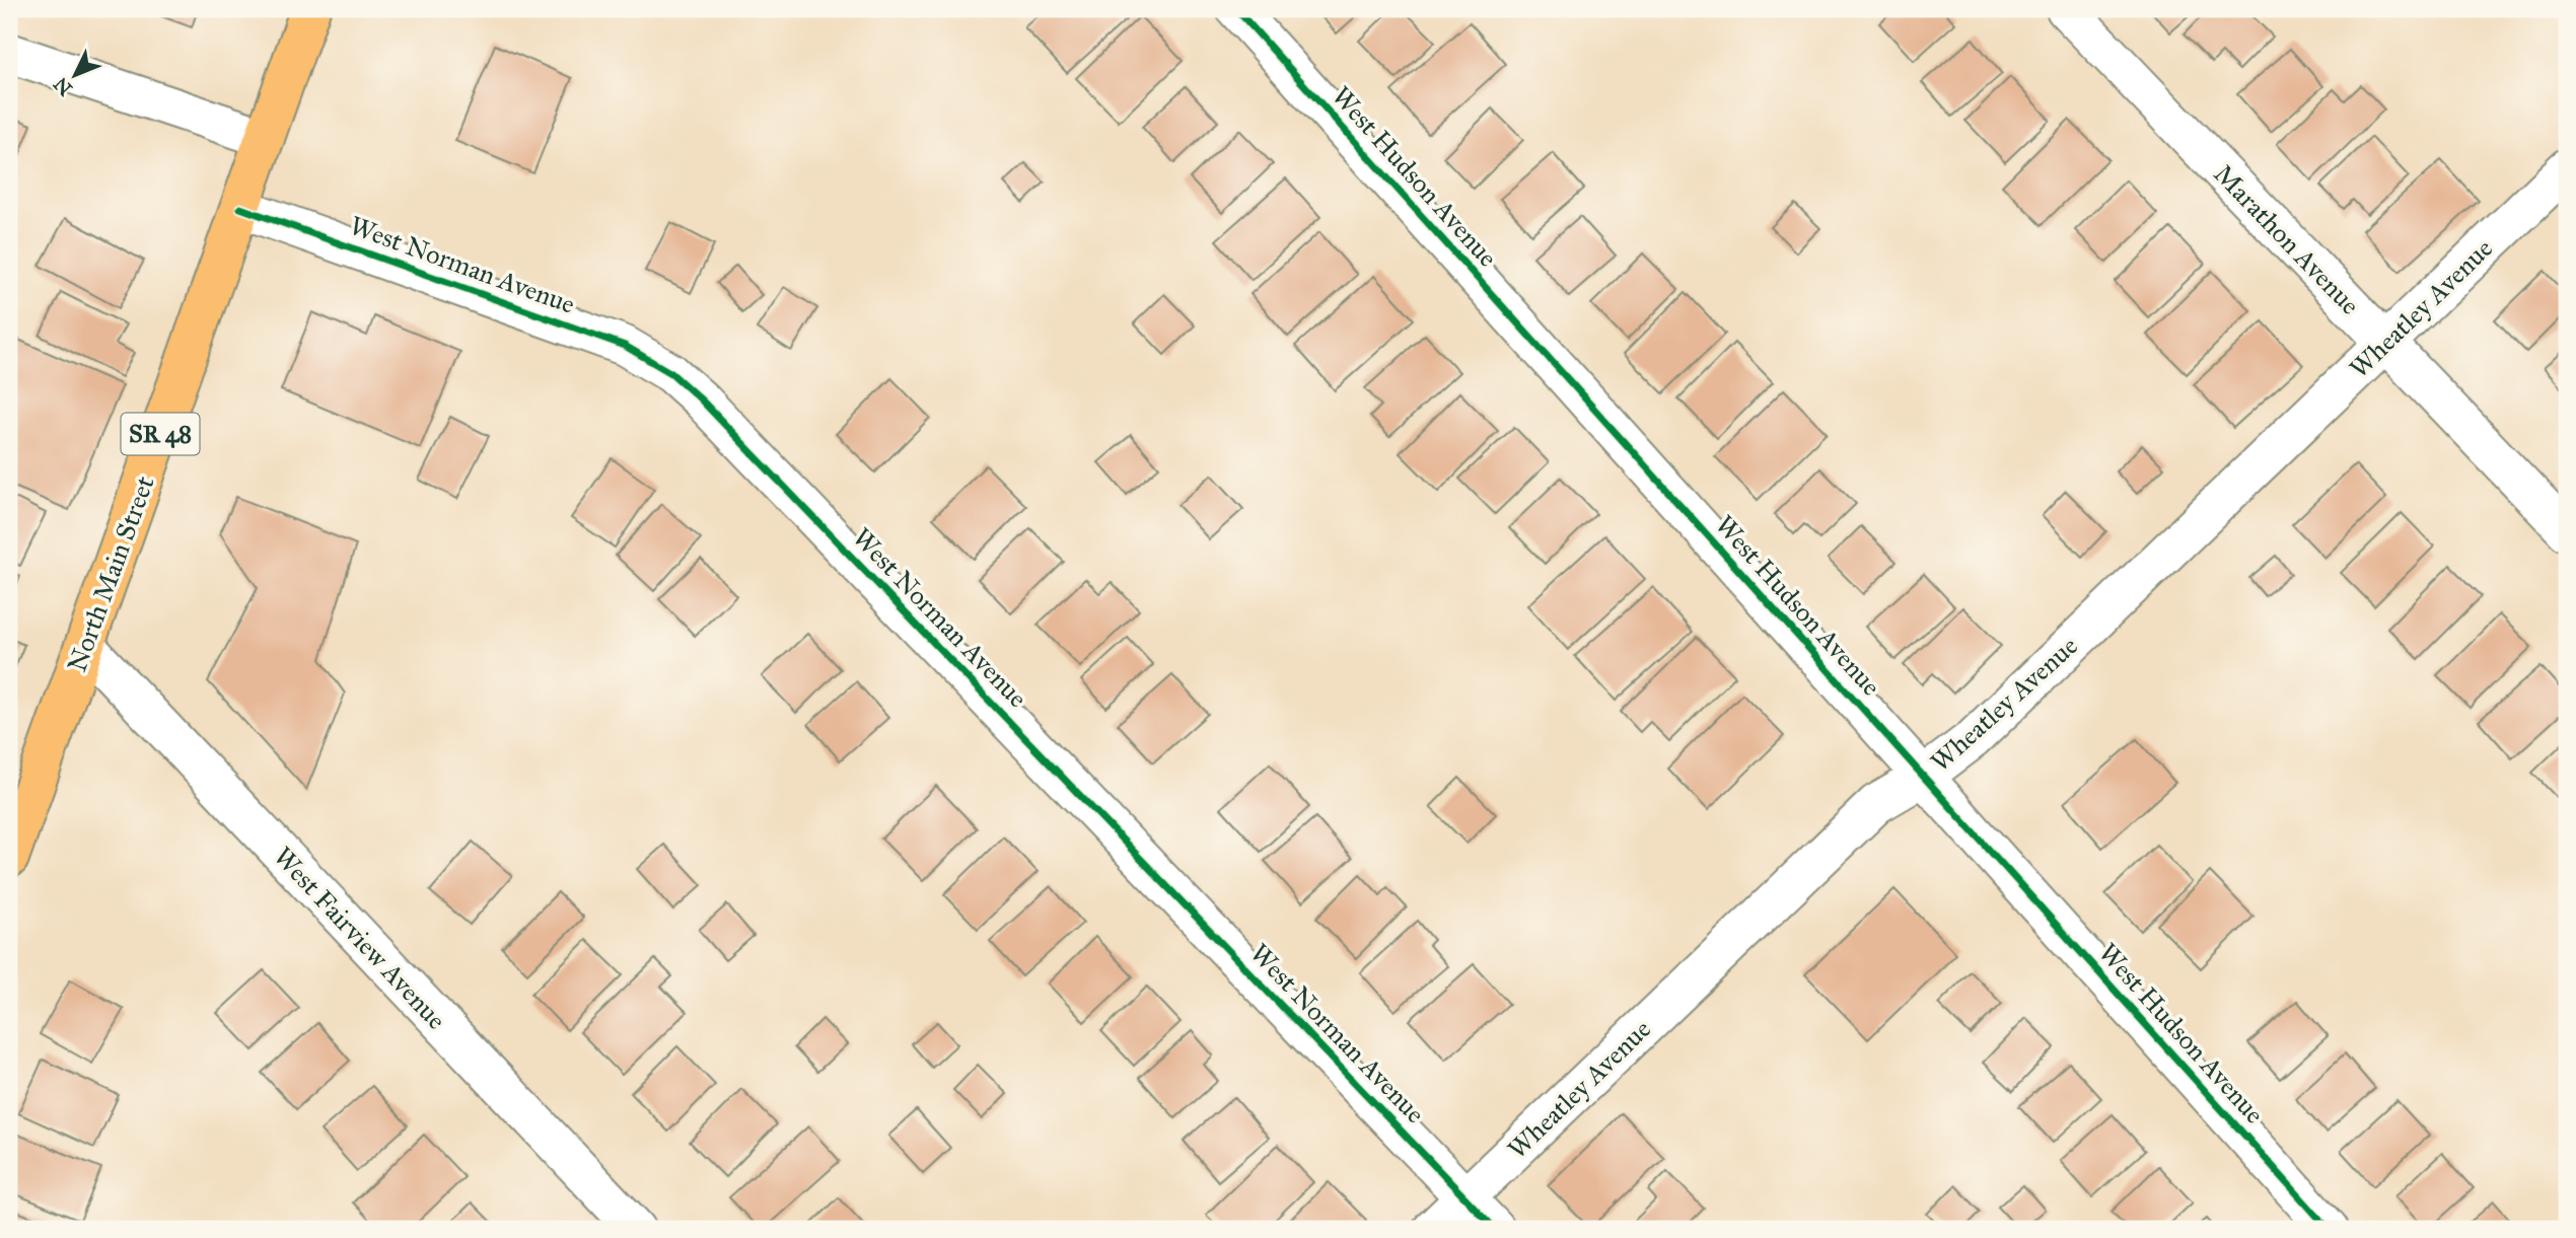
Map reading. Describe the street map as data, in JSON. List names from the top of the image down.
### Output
{
  "streets": {
    "main road": ["SR 48", "North Main Street"],
    "street": [
      "West Hudson Avenue",
      "Marathon Avenue",
      "West Norman Avenue",
      "Wheatley Avenue",
      "West Fairview Avenue"
    ]
  },
  "crossings": [
    ["West Hudson Avenue", "Wheatley Avenue"],
    ["Marathon Avenue", "Wheatley Avenue"],
    ["West Norman Avenue", "Wheatley Avenue"],
    ["West Norman Avenue", "North Main Street"],
    ["North Main Street", "West Fairview Avenue"]
  ],
  "north": "bottom left"
}
